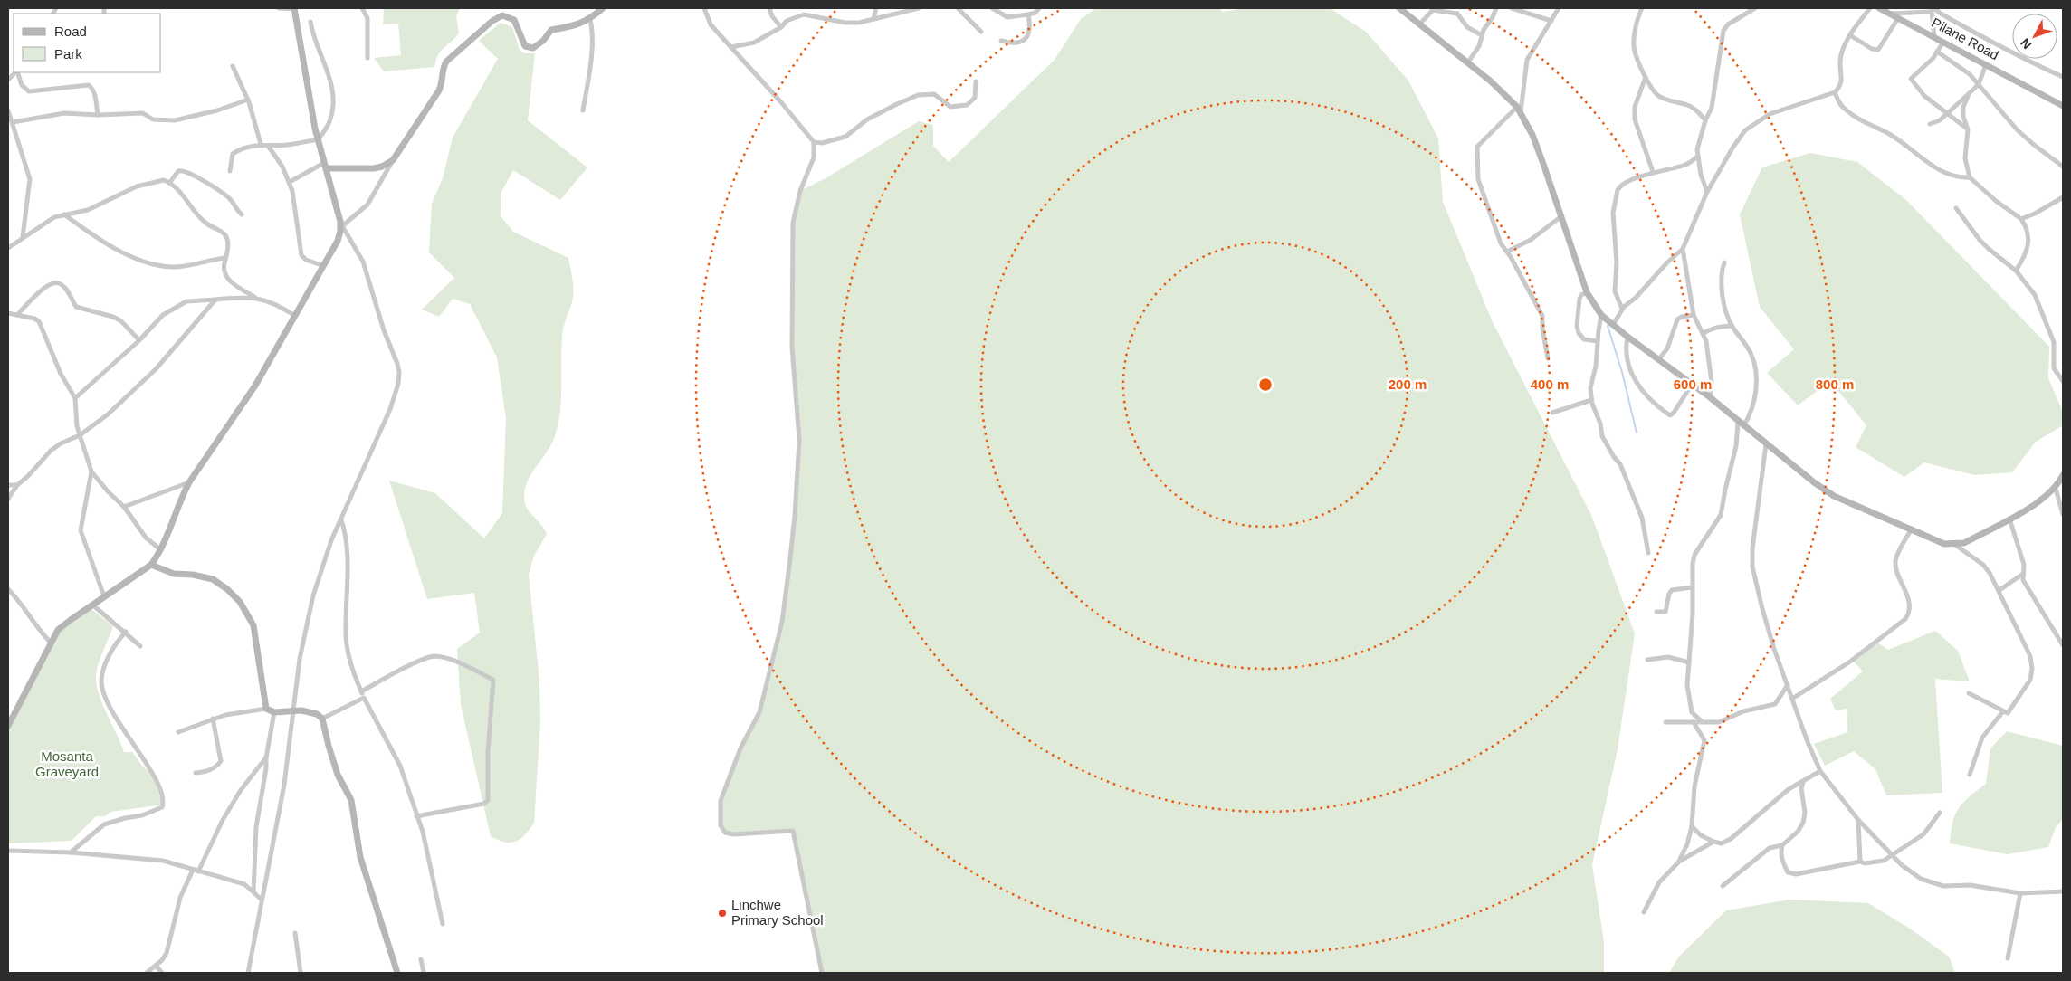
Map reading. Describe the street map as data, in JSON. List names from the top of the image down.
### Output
{
  "streets": {
    "street": ["Pilane Road"]
  },
  "parks": ["Mosanta Graveyard"],
  "places": ["Linchwe Primary School"],
  "legend": ["Road", "Park"],
  "north": "bottom left",
  "rings": [
    "200 m",
    "400 m",
    "600 m",
    "800 m"
  ]
}
